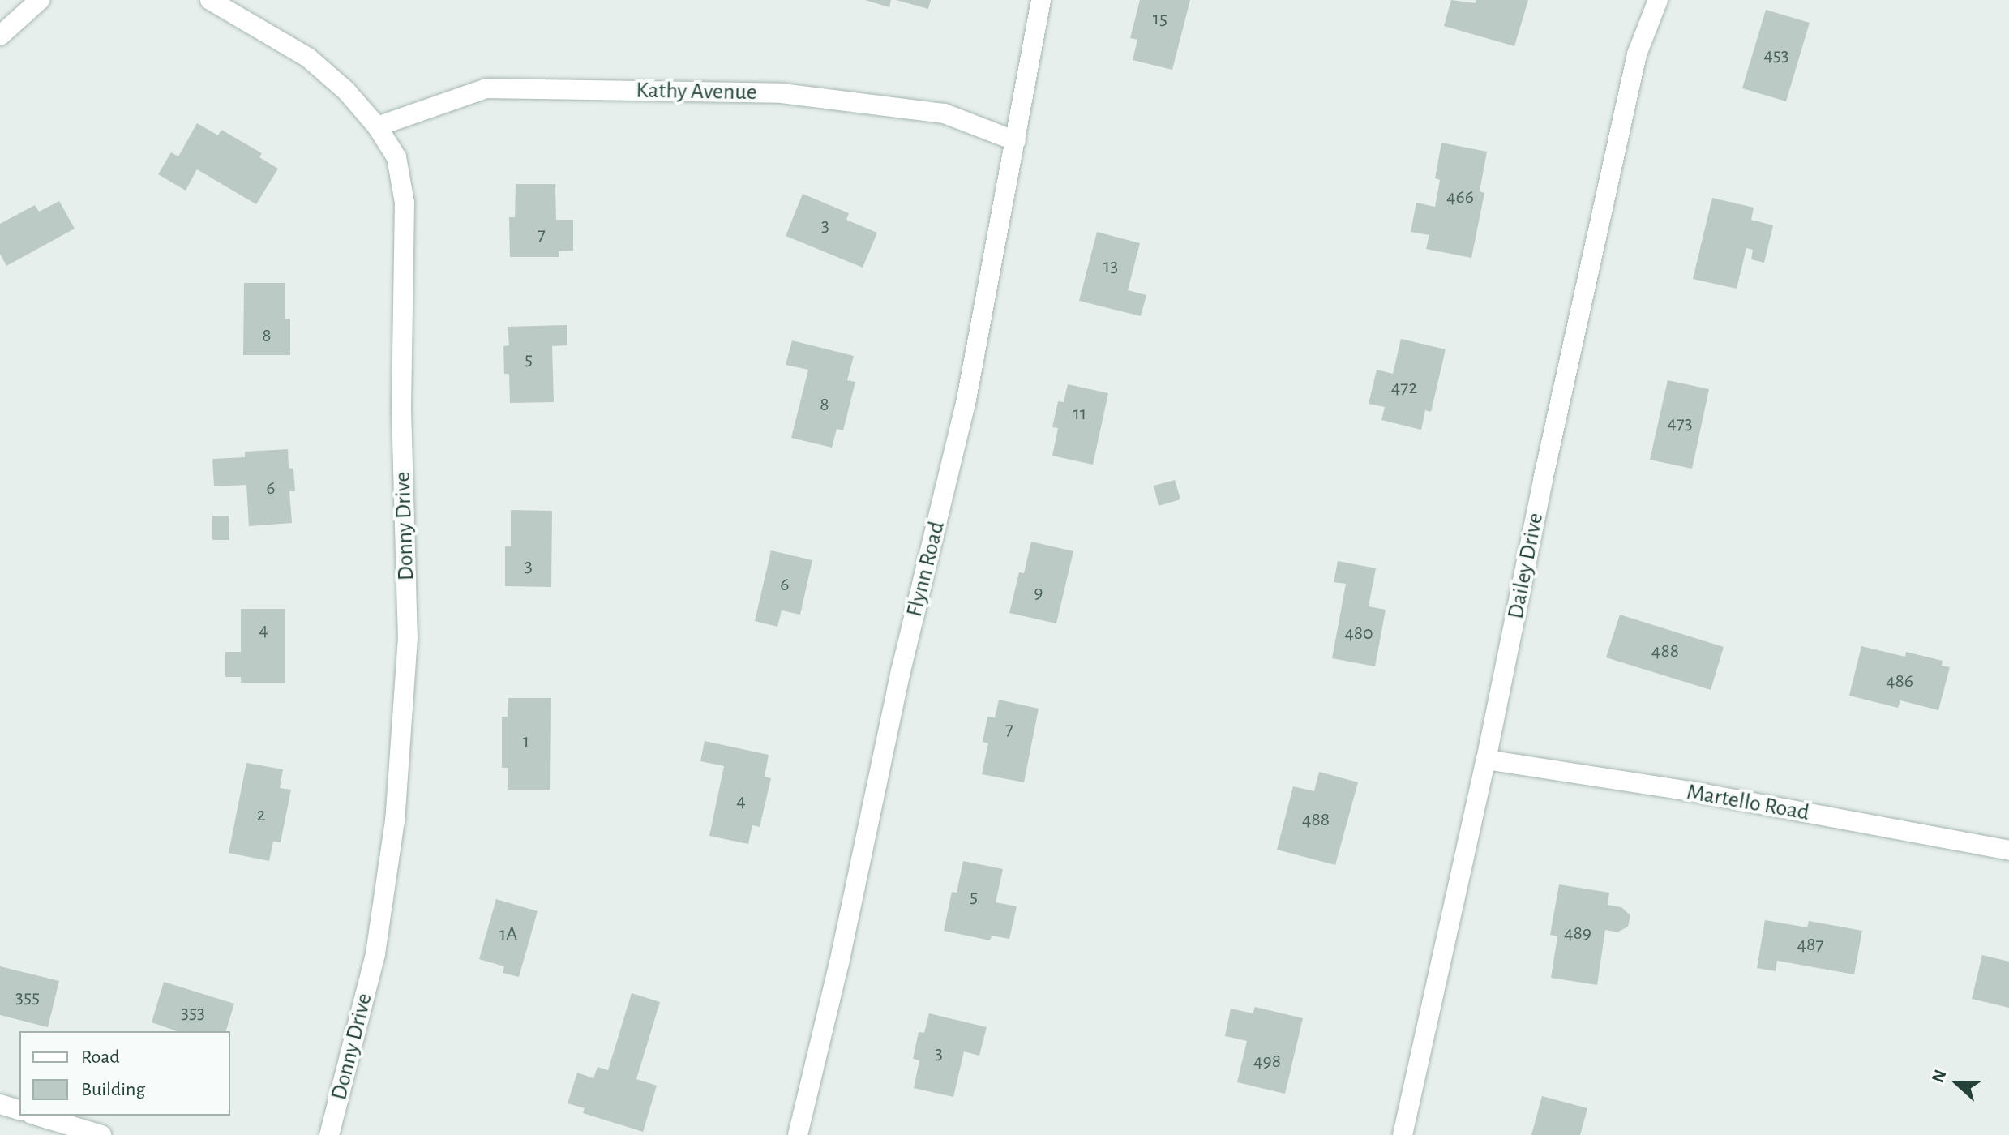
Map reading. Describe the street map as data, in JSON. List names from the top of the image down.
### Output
{
  "streets": {
    "street": [
      "Kathy Avenue",
      "Donny Drive",
      "Dailey Drive",
      "Flynn Road",
      "Martello Road"
    ]
  },
  "crossings": [
    ["Kathy Avenue", "Donny Drive"],
    ["Kathy Avenue", "Flynn Road"],
    ["Dailey Drive", "Martello Road"]
  ],
  "house_numbers": [
    "15",
    "453",
    "466",
    "3",
    "7",
    "13",
    "8",
    "5",
    "472",
    "8",
    "11",
    "473",
    "6",
    "3",
    "6",
    "9",
    "4",
    "480",
    "488",
    "486",
    "7",
    "1",
    "4",
    "2",
    "488",
    "5",
    "489",
    "1A",
    "487",
    "355",
    "353",
    "3",
    "498"
  ],
  "legend": ["Road", "Building"],
  "north": "left"
}
